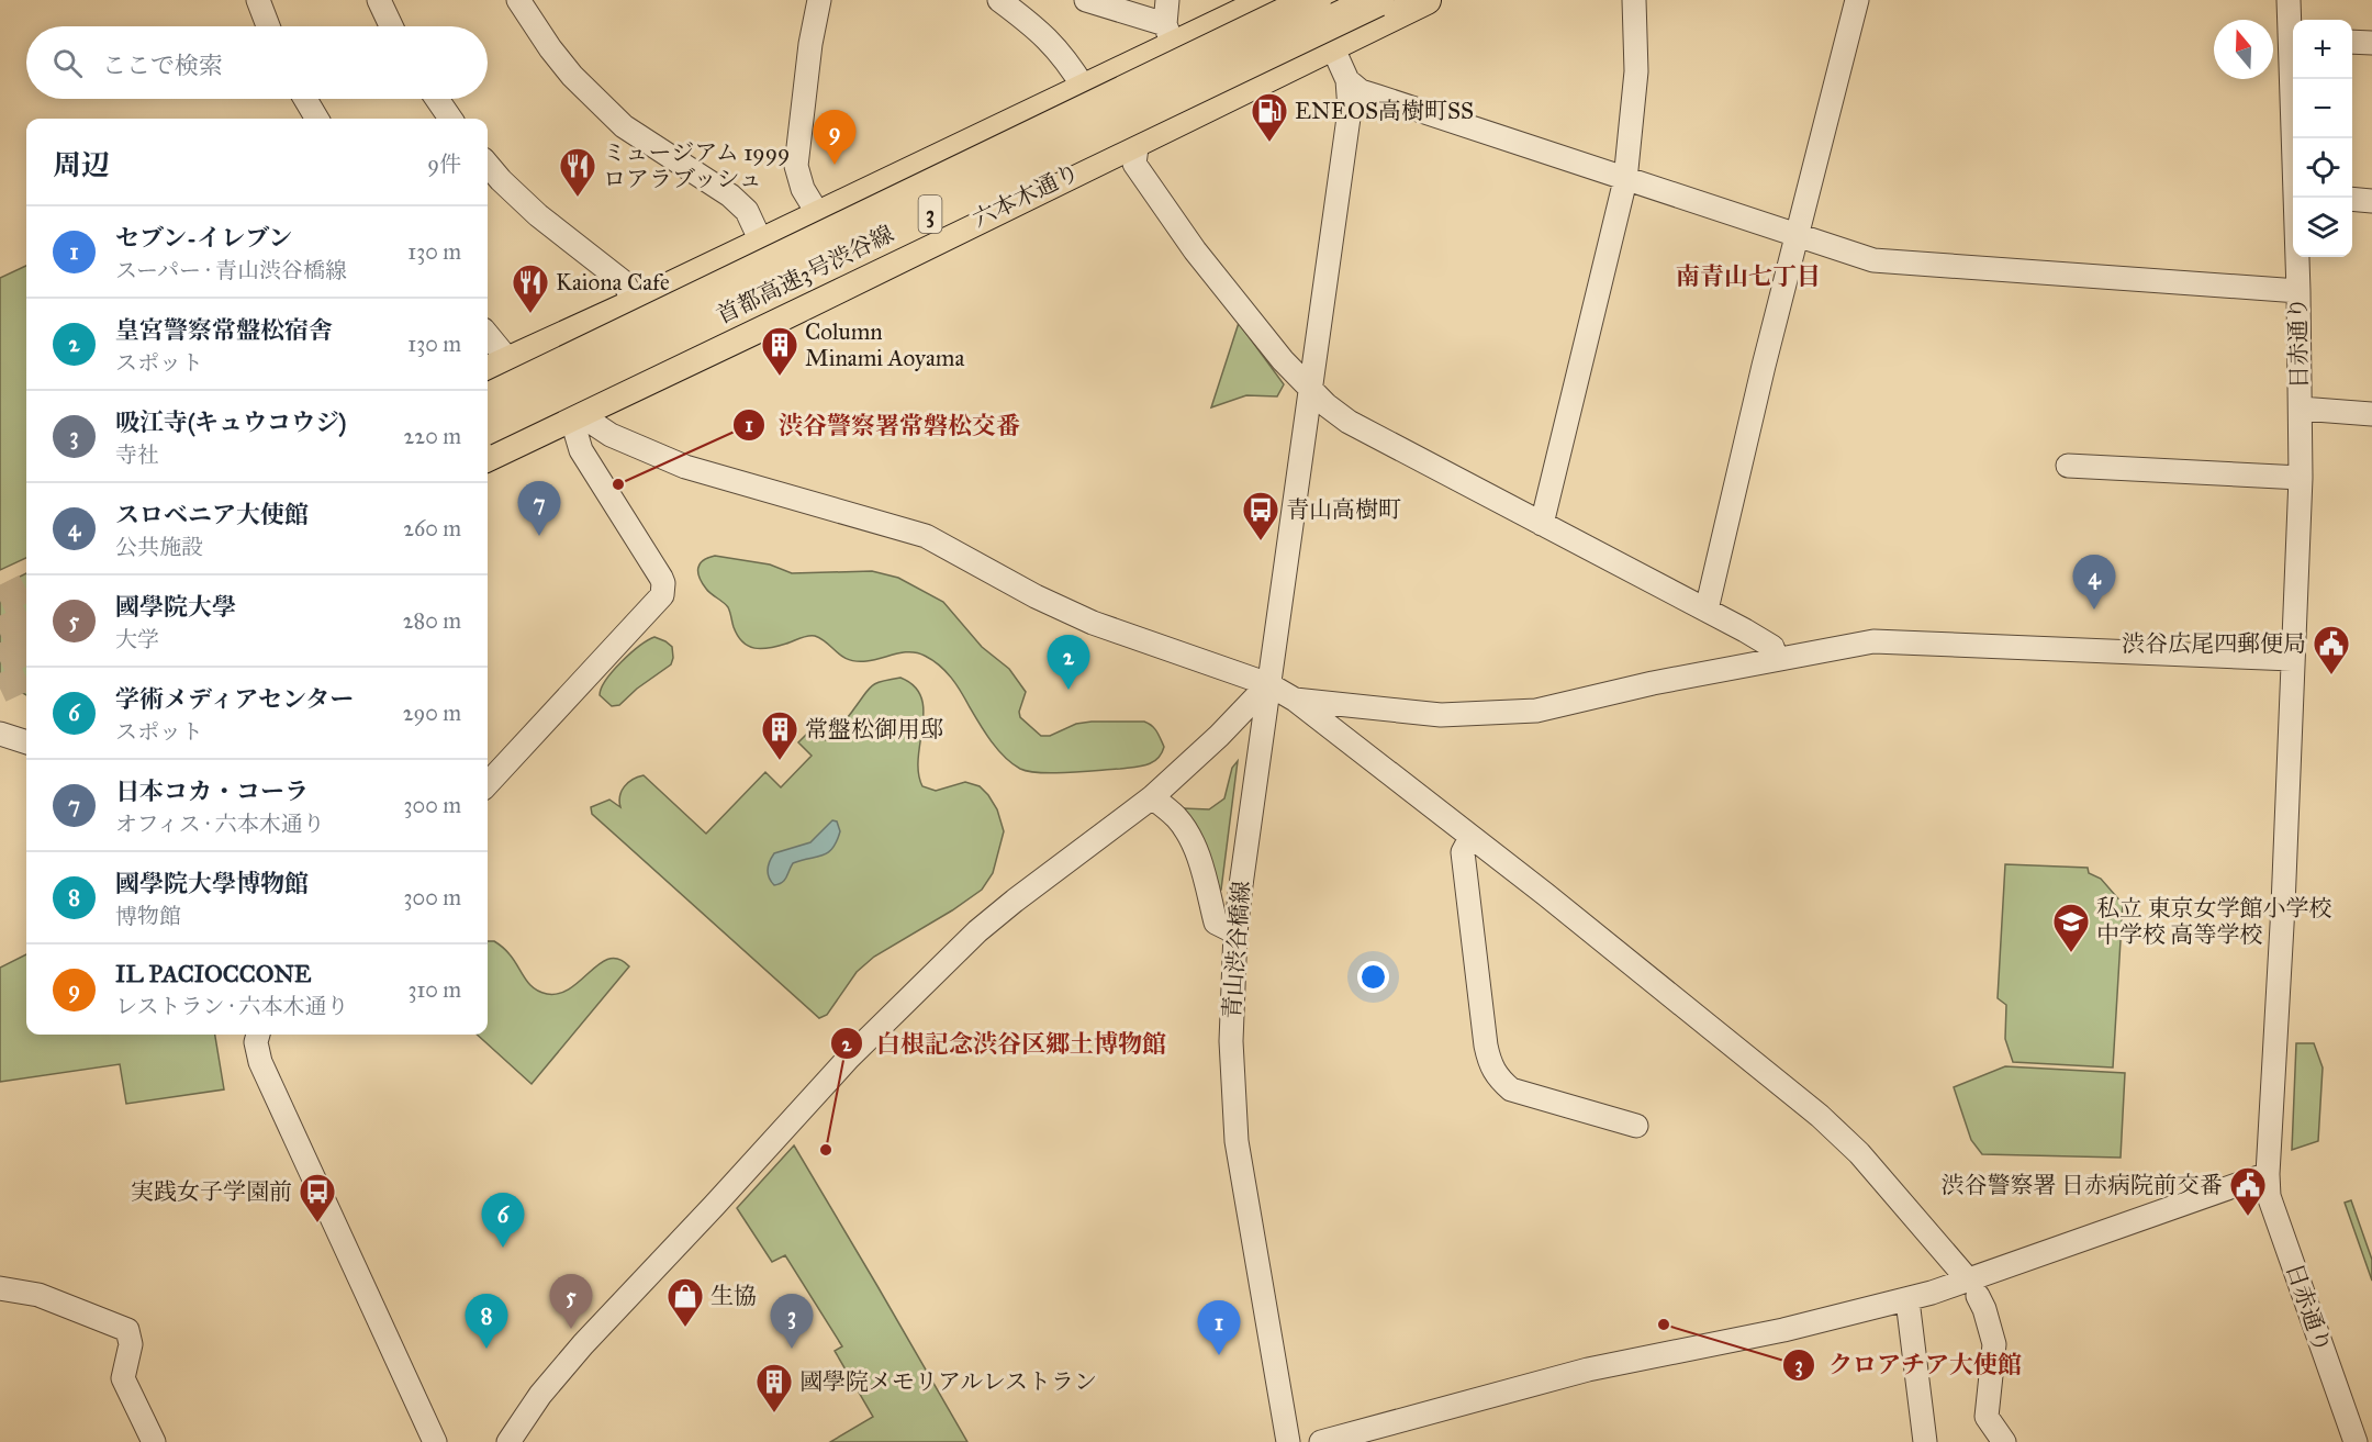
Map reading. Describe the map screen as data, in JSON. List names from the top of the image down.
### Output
{
  "streets": {
    "highway": ["3", "首都高速3号渋谷線"],
    "main road": ["六本木通り"],
    "street": ["日赤通り", "青山渋谷橋線"]
  },
  "crossings": [
    ["六本木通り", "青山渋谷橋線"]
  ],
  "districts": ["南青山七丁目"],
  "places": {
    "fuel station": ["ENEOS高樹町SS"],
    "restaurant": ["ミュージアム 1999 ロアラブッシュ", "Kaiona Cafe"],
    "building": ["Column Minami Aoyama", "常盤松御用邸", "國學院メモリアルレストラン"],
    "other": ["渋谷警察署常磐松交番", "白根記念渋谷区郷土博物館", "クロアチア大使館"],
    "bus stop": ["青山高樹町", "実践女子学園前"],
    "public building": ["渋谷広尾四郵便局", "渋谷警察署 日赤病院前交番"],
    "school or university": ["私立 東京女学館小学校 中学校 高等学校"],
    "shop": ["生協"]
  },
  "north": "top",
  "page": {
    "map_buttons": ["+", "−"],
    "search": "ここで検索",
    "pins": [
      "9",
      "7",
      "4",
      "2",
      "6",
      "5",
      "3",
      "8",
      "1"
    ],
    "heading": ["周辺", "9件"],
    "list": [
      {
        "mark": "1",
        "name": "セブン-イレブン",
        "note": "スーパー · 青山渋谷橋線",
        "value": "130 m"
      },
      {
        "mark": "2",
        "name": "皇宮警察常盤松宿舎",
        "note": "スポット",
        "value": "130 m"
      },
      {
        "mark": "3",
        "name": "吸江寺(キュウコウジ)",
        "note": "寺社",
        "value": "220 m"
      },
      {
        "mark": "4",
        "name": "スロベニア大使館",
        "note": "公共施設",
        "value": "260 m"
      },
      {
        "mark": "5",
        "name": "國學院大學",
        "note": "大学",
        "value": "280 m"
      },
      {
        "mark": "6",
        "name": "学術メディアセンター",
        "note": "スポット",
        "value": "290 m"
      },
      {
        "mark": "7",
        "name": "日本コカ・コーラ",
        "note": "オフィス · 六本木通り",
        "value": "300 m"
      },
      {
        "mark": "8",
        "name": "國學院大學博物館",
        "note": "博物館",
        "value": "300 m"
      },
      {
        "mark": "9",
        "name": "IL PACIOCCONE",
        "note": "レストラン · 六本木通り",
        "value": "310 m"
      }
    ]
  }
}
